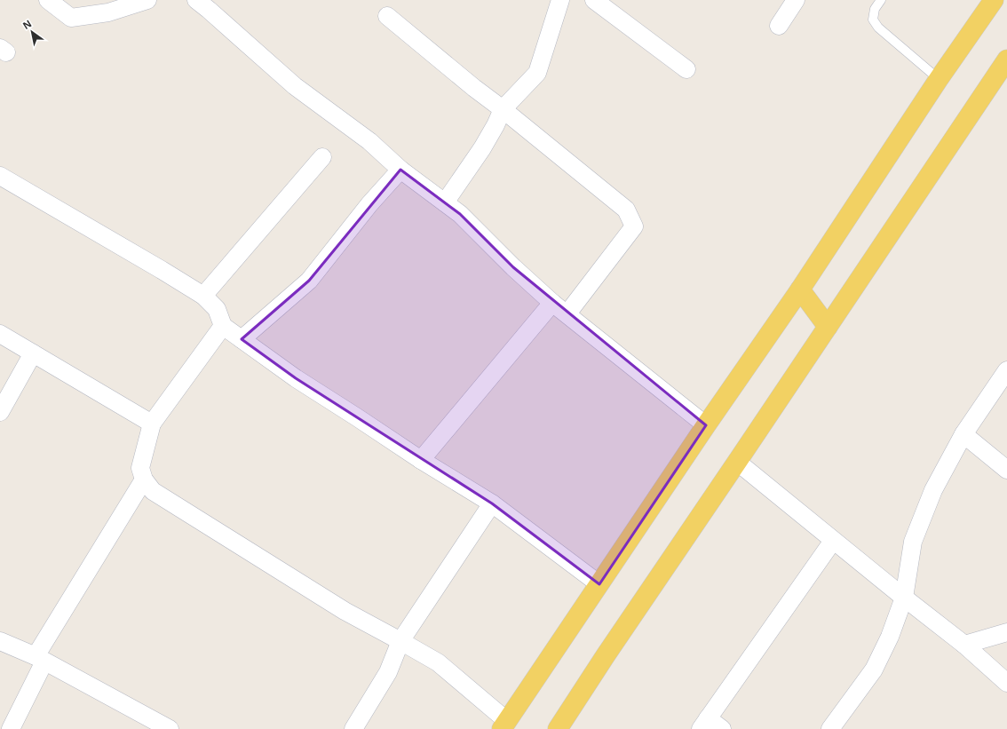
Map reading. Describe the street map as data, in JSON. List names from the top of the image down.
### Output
{
  "north": "top left"
}
